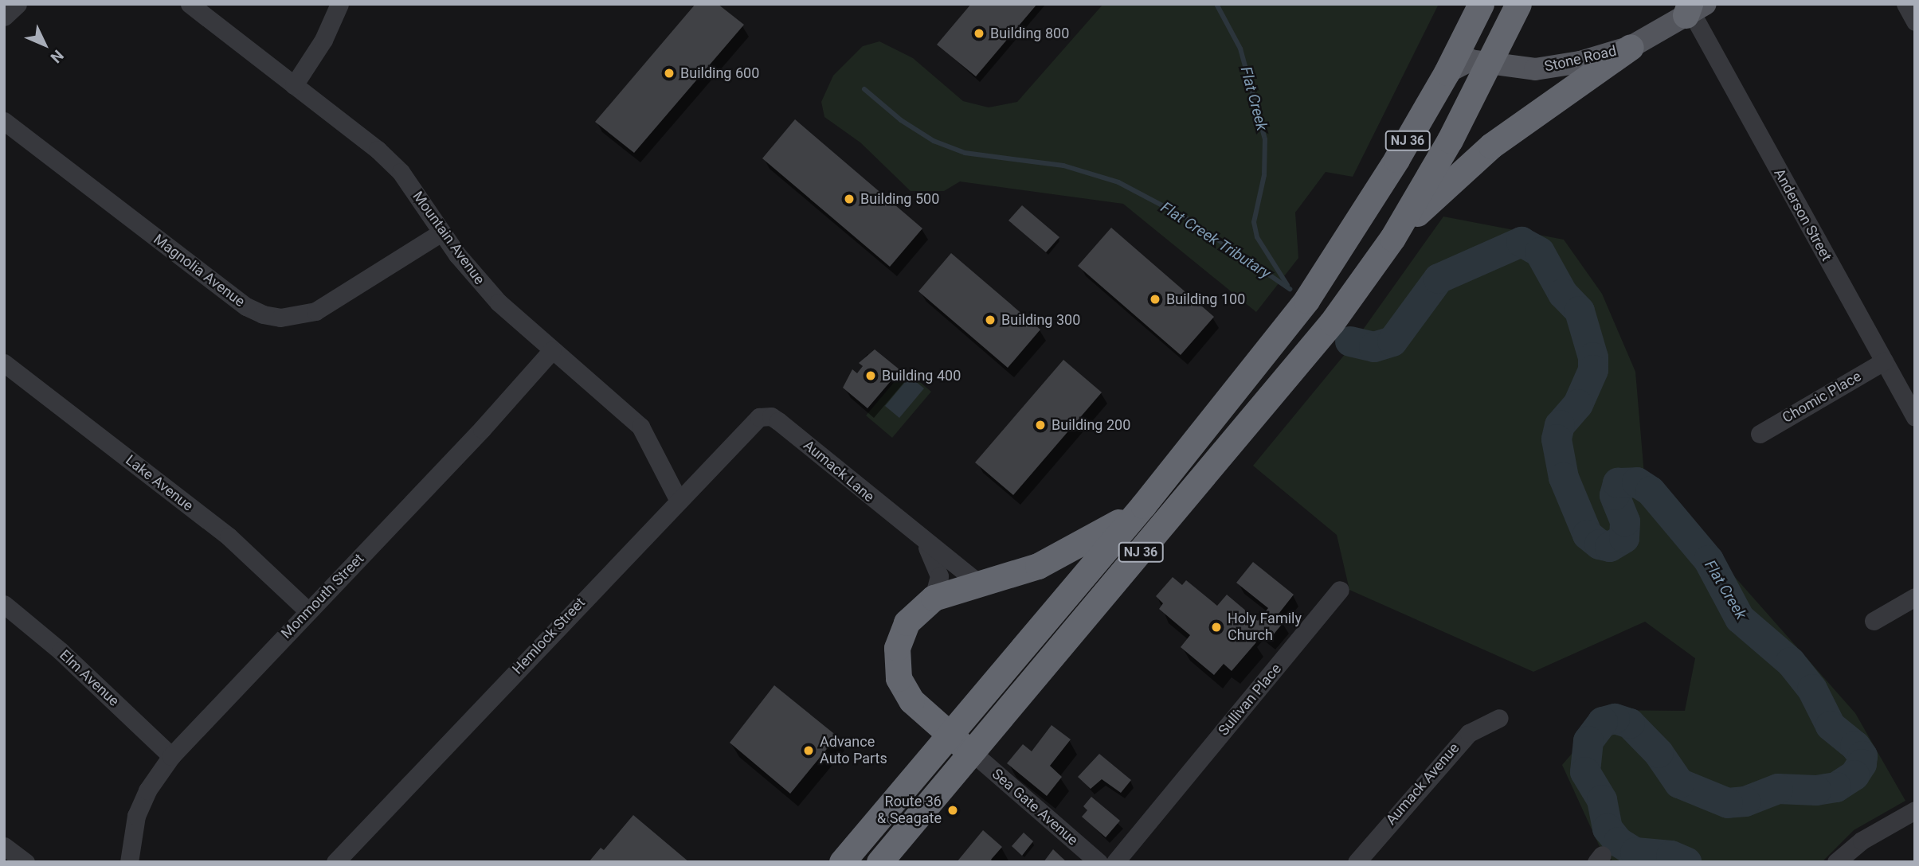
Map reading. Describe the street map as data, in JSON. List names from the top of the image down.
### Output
{
  "streets": {
    "highway": ["NJ 36"],
    "main road": ["Stone Road"],
    "street": [
      "Anderson Street",
      "Mountain Avenue",
      "Magnolia Avenue",
      "Chomic Place",
      "Aumack Lane",
      "Lake Avenue",
      "Monmouth Street",
      "Hemlock Street",
      "Elm Avenue",
      "Sullivan Place",
      "Aumack Avenue",
      "Sea Gate Avenue"
    ]
  },
  "crossings": [
    ["Stone Road", "NJ 36"],
    ["Stone Road", "Anderson Street"],
    ["NJ 36", "Sea Gate Avenue"],
    ["Anderson Street", "Chomic Place"],
    ["Mountain Avenue", "Magnolia Avenue"],
    ["Mountain Avenue", "Monmouth Street"],
    ["Mountain Avenue", "Hemlock Street"],
    ["Aumack Lane", "Hemlock Street"],
    ["Lake Avenue", "Monmouth Street"],
    ["Monmouth Street", "Elm Avenue"]
  ],
  "water": ["Flat Creek", "Flat Creek Tributary"],
  "places": [
    "Building 800",
    "Building 600",
    "Building 500",
    "Building 100",
    "Building 300",
    "Building 400",
    "Building 200",
    "Holy Family Church",
    "Advance Auto Parts",
    "Route 36 & Seagate"
  ],
  "north": "bottom right"
}
